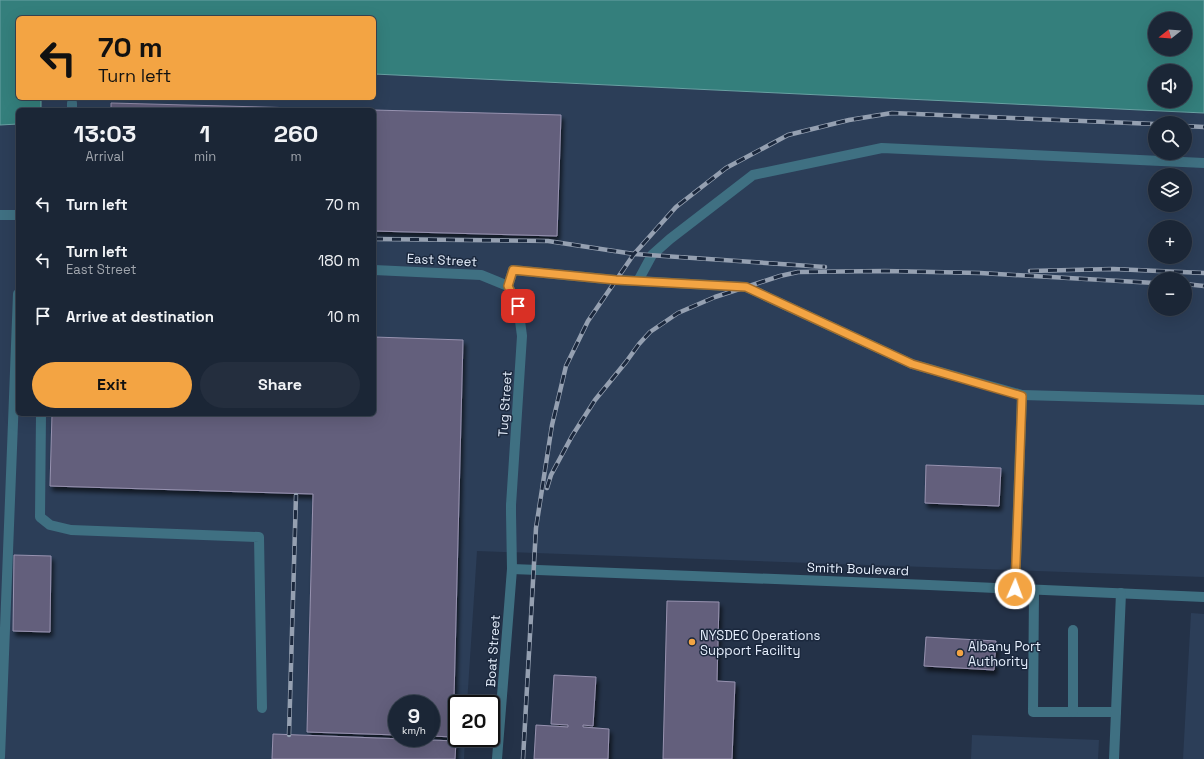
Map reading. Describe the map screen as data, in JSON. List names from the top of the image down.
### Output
{
  "streets": {
    "street": [
      "East Street",
      "Tug Street",
      "Smith Boulevard",
      "Boat Street"
    ]
  },
  "crossings": [
    ["East Street", "Tug Street"],
    ["Tug Street", "Smith Boulevard"],
    ["Tug Street", "Boat Street"],
    ["Smith Boulevard", "Boat Street"]
  ],
  "places": ["NYSDEC Operations Support Facility", "Albany Port Authority"],
  "north": "left",
  "page": {
    "map_buttons": ["+", "−"],
    "turn": ["70 m", "Turn left"],
    "eta": [
      "13:03",
      "Arrival",
      "1",
      "min",
      "260",
      "m"
    ],
    "list": [
      {
        "name": "Turn left",
        "value": "70 m"
      },
      {
        "name": "Turn left",
        "note": "East Street",
        "value": "180 m"
      },
      {
        "name": "Arrive at destination",
        "value": "10 m"
      }
    ],
    "buttons": ["Exit", "Share"],
    "speed": "9 km/h",
    "limit": "20"
  }
}
